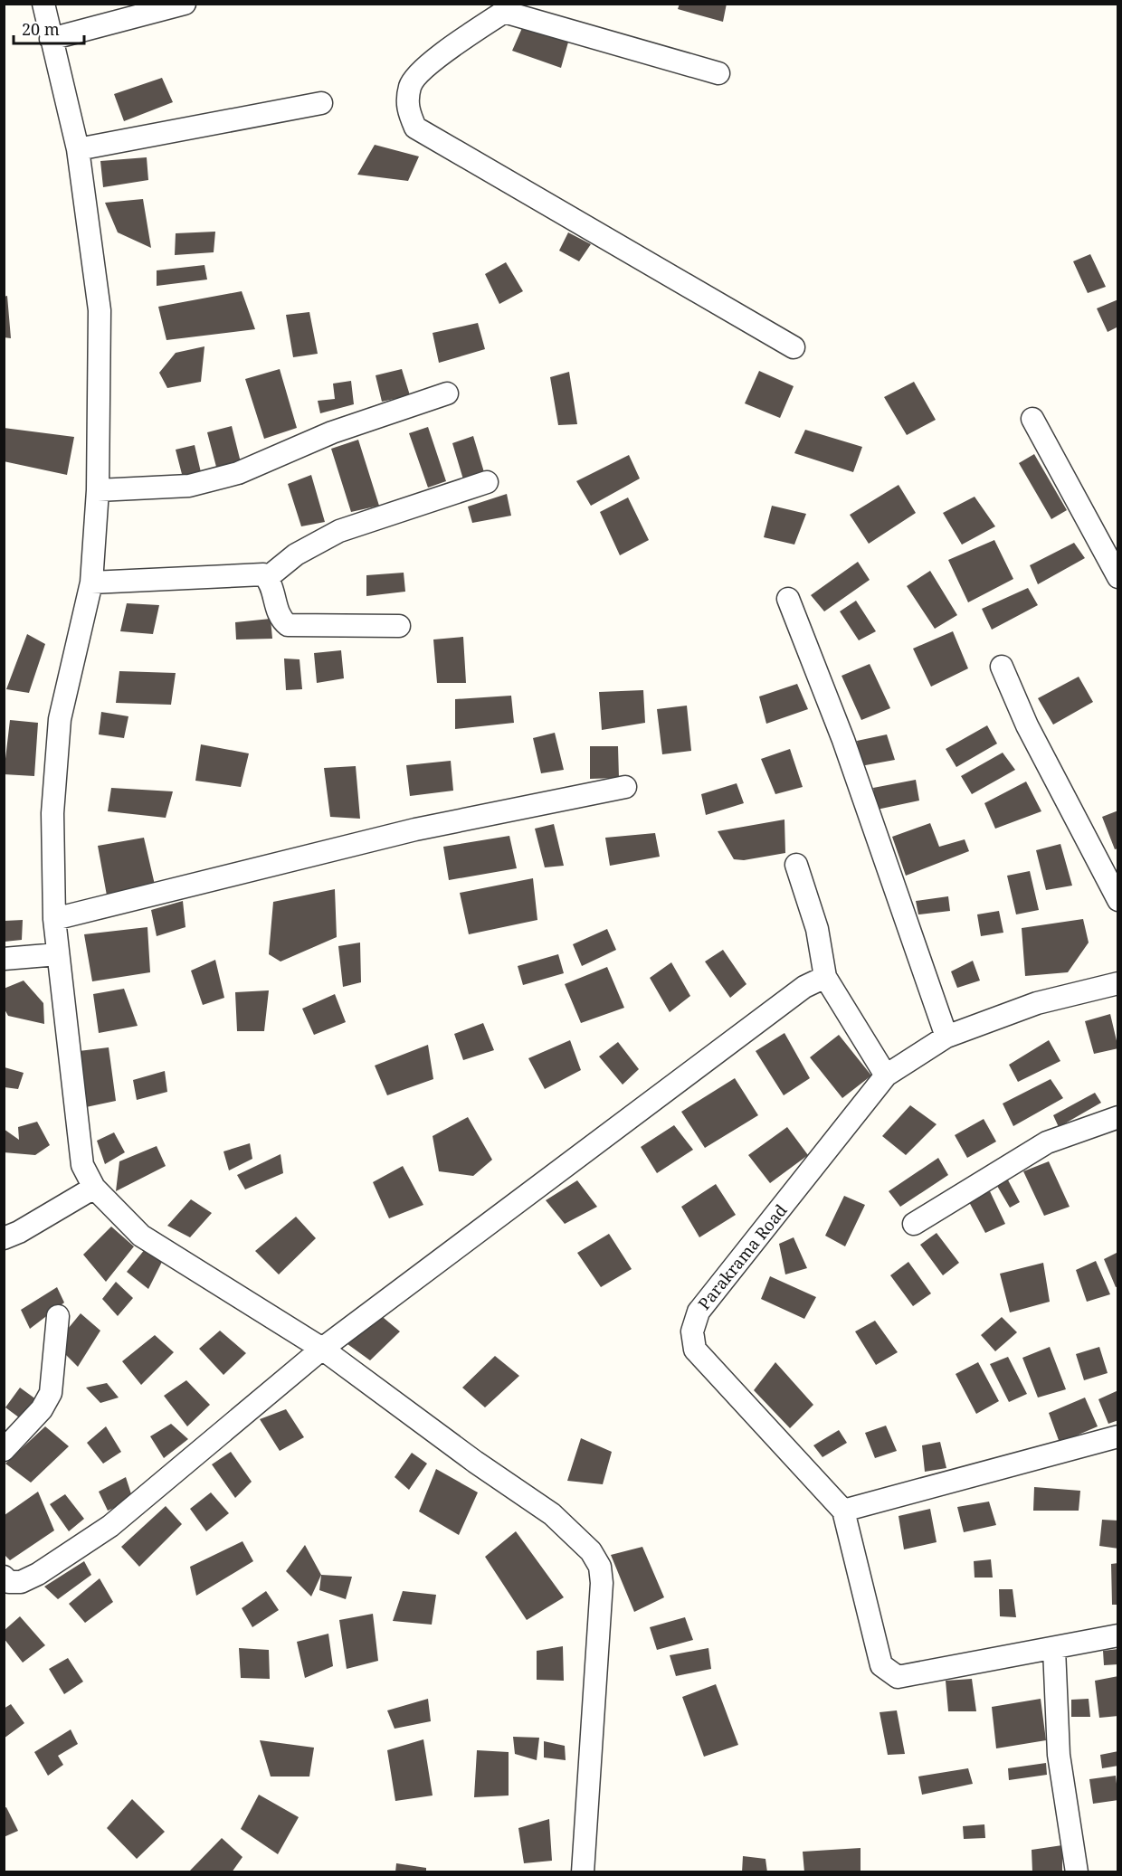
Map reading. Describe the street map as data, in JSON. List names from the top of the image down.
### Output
{
  "streets": {
    "street": ["Parakrama Road"]
  },
  "scale_bar": "20 m"
}
